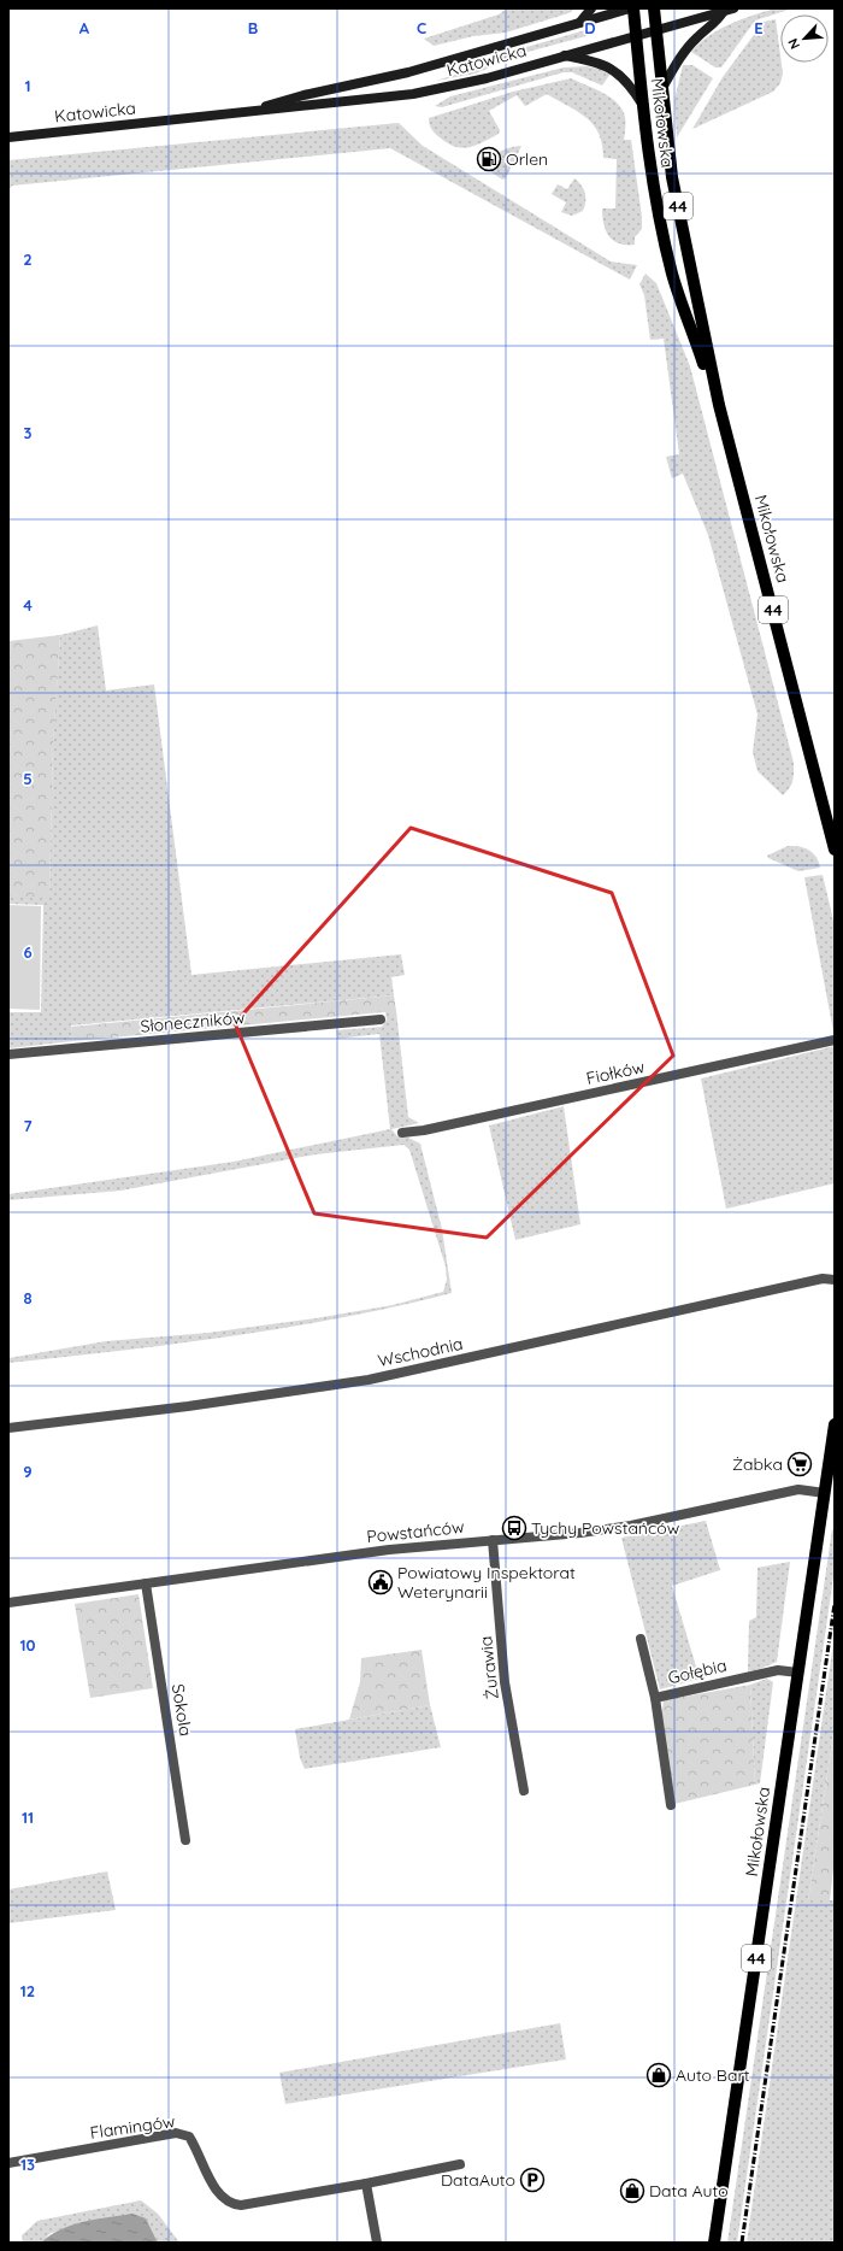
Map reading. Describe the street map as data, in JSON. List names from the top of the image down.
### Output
{
  "streets": {
    "main road": ["Katowicka", "Mikołowska", "44"],
    "street": [
      "Słoneczników",
      "Fiołków",
      "Wschodnia",
      "Powstańców",
      "Żurawia",
      "Gołębia",
      "Sokola",
      "Flamingów"
    ]
  },
  "crossings": [
    ["Katowicka", "Mikołowska"],
    ["Katowicka", "44"],
    ["Mikołowska", "44"],
    ["Mikołowska", "Powstańców"],
    ["Mikołowska", "Gołębia"],
    ["Powstańców", "Żurawia"],
    ["Powstańców", "Sokola"]
  ],
  "places": {
    "fuel station": ["Orlen"],
    "supermarket": ["Żabka"],
    "bus stop": ["Tychy Powstańców"],
    "public building": ["Powiatowy Inspektorat Weterynarii"],
    "shop": ["Auto Bart", "Data Auto"],
    "parking": ["DataAuto"]
  },
  "north": "bottom left",
  "grid": {
    "columns": [
      "A",
      "B",
      "C",
      "D",
      "E"
    ],
    "rows": [
      "1",
      "2",
      "3",
      "4",
      "5",
      "6",
      "7",
      "8",
      "9",
      "10",
      "11",
      "12",
      "13"
    ]
  }
}
